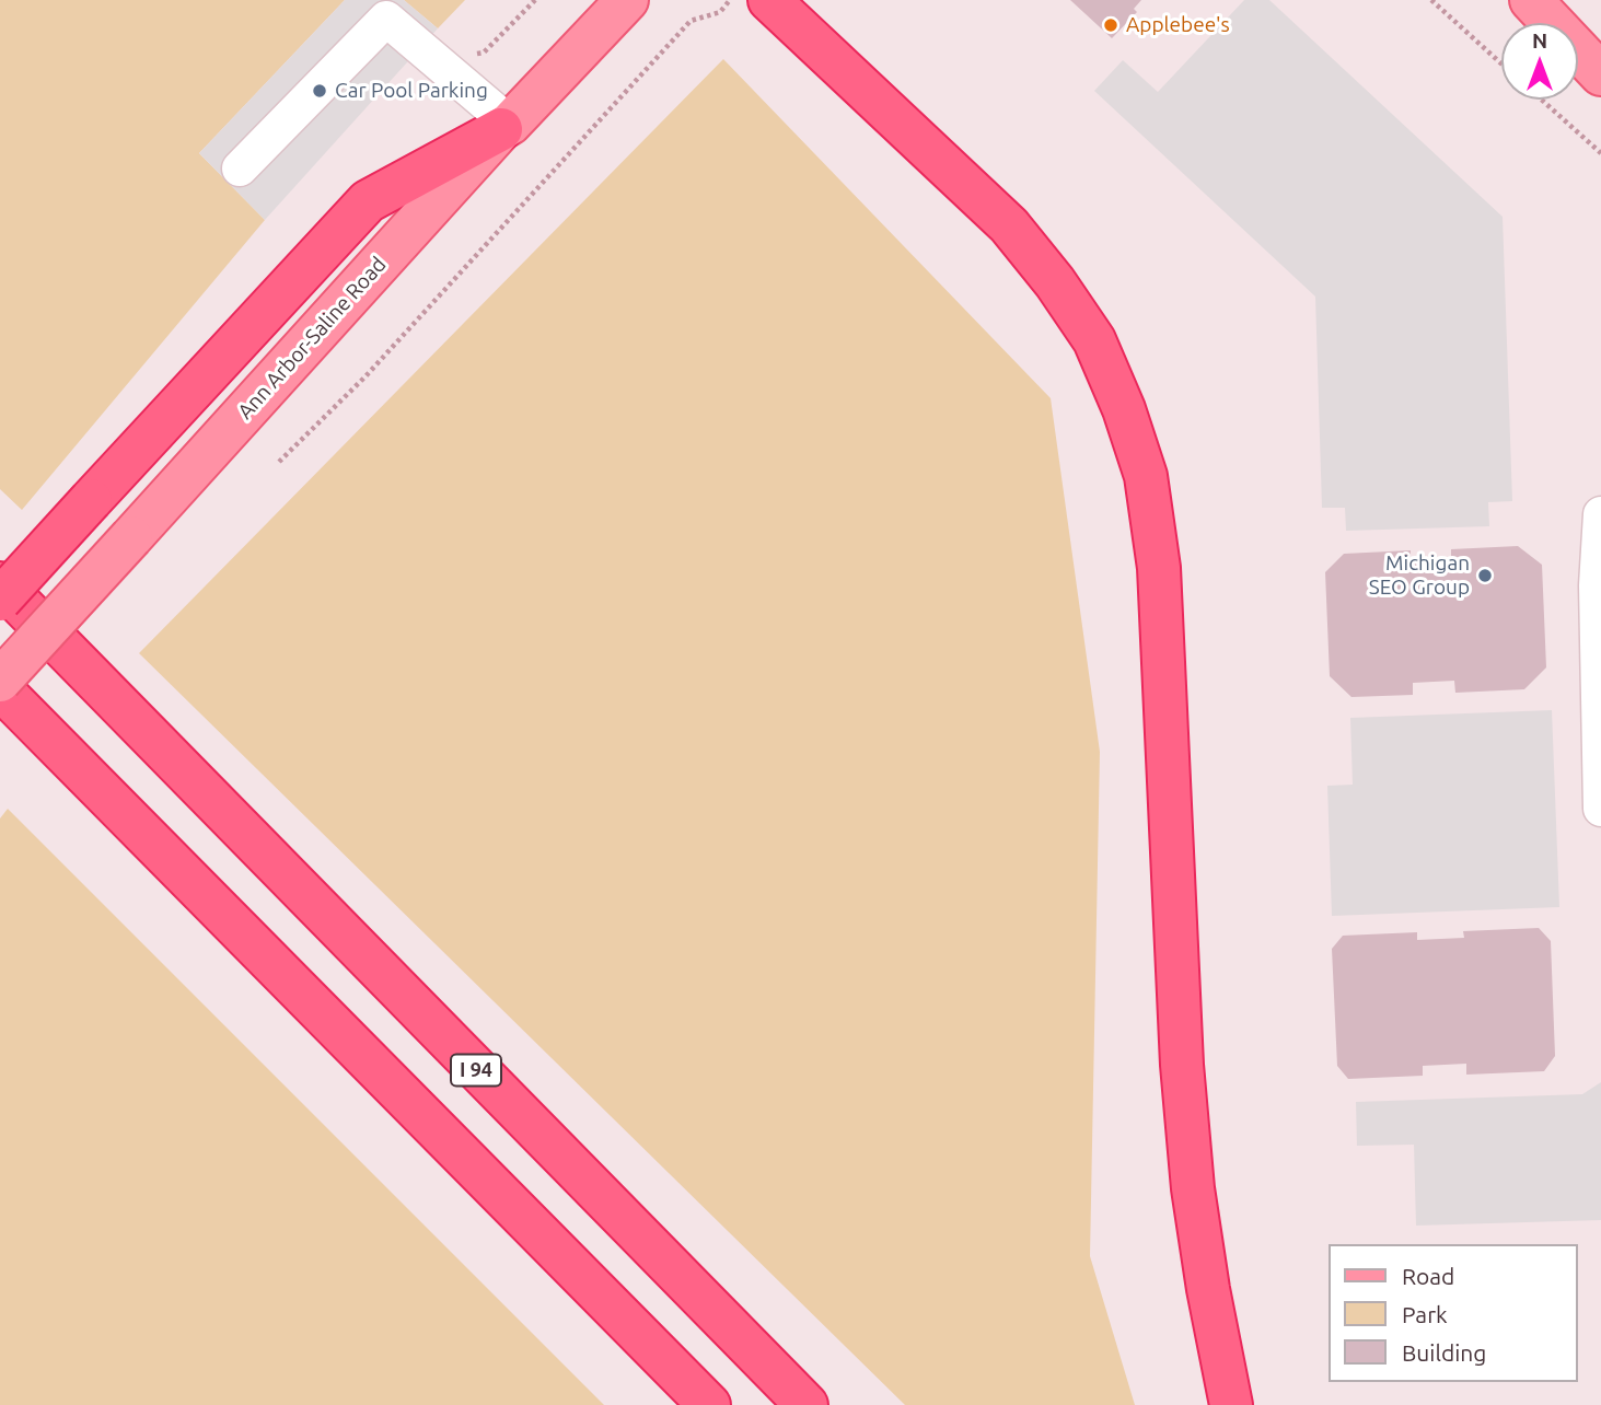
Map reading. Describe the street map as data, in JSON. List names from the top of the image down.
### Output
{
  "streets": {
    "highway": ["I 94"],
    "main road": ["Ann Arbor-Saline Road"]
  },
  "places": ["Applebee's", "Car Pool Parking", "Michigan SEO Group"],
  "legend": ["Road", "Park", "Building"],
  "north": "top"
}
